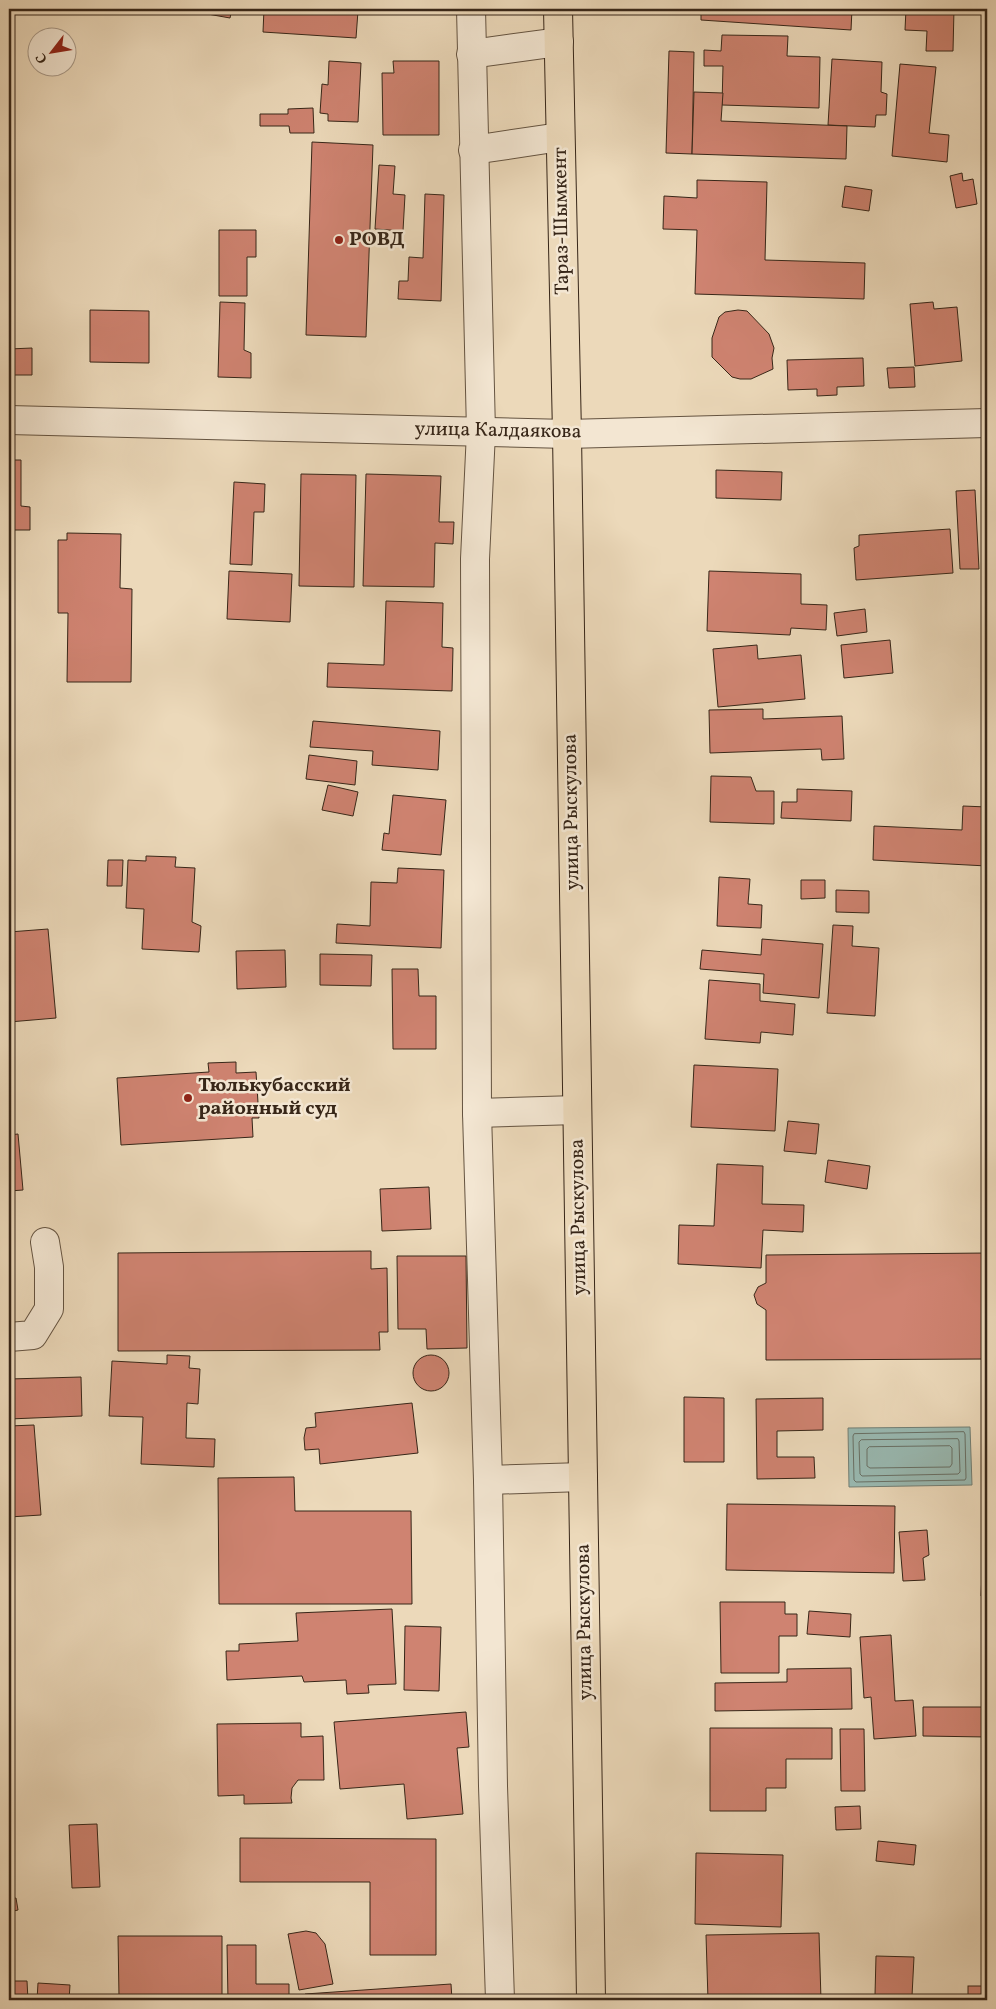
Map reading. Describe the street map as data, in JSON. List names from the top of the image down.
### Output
{
  "streets": {
    "main road": ["Тараз-Шымкент", "улица Рыскулова"],
    "street": ["улица Калдаякова"]
  },
  "crossings": [
    ["Тараз-Шымкент", "улица Калдаякова"],
    ["Тараз-Шымкент", "улица Рыскулова"],
    ["улица Калдаякова", "улица Рыскулова"]
  ],
  "places": ["РОВД", "Тюлькубасский районный суд"],
  "north": "bottom left"
}
